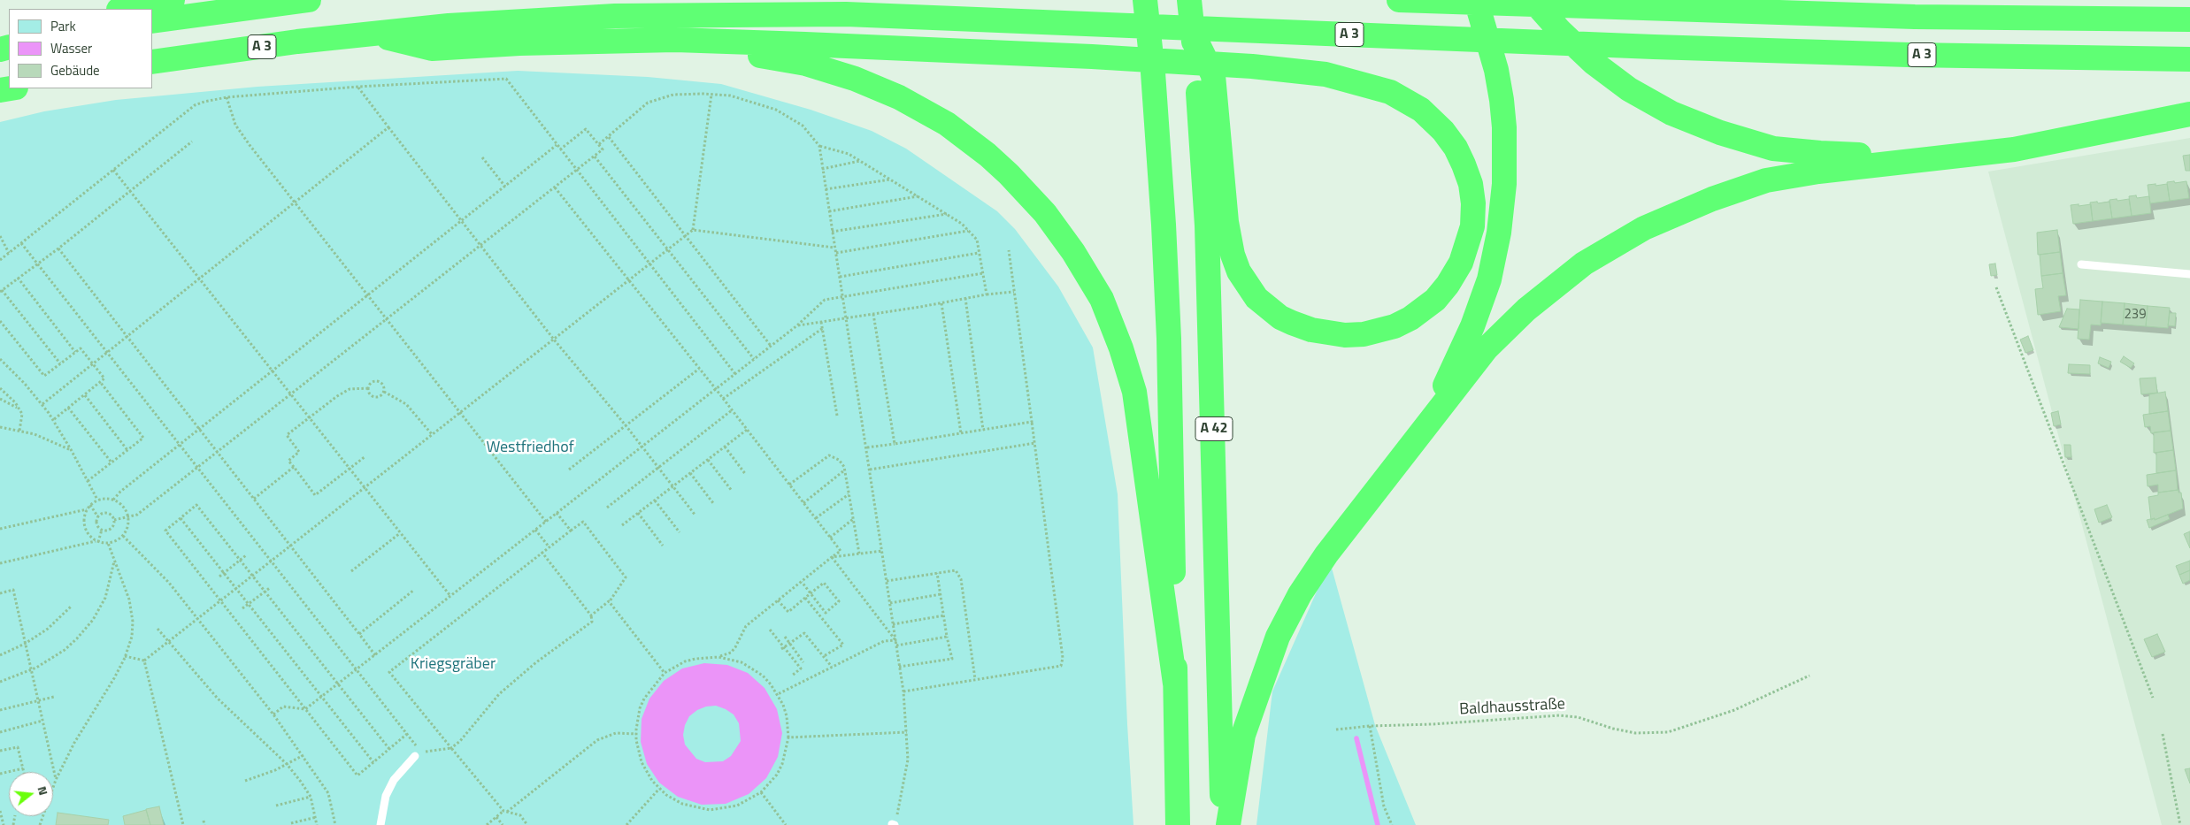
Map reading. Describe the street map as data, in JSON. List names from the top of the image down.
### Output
{
  "streets": {
    "highway": ["A 3", "A 42"],
    "path": ["Baldhausstraße"]
  },
  "parks": ["Westfriedhof", "Kriegsgräber"],
  "house_numbers": ["239"],
  "legend": ["Park", "Wasser", "Gebäude"],
  "north": "right"
}
